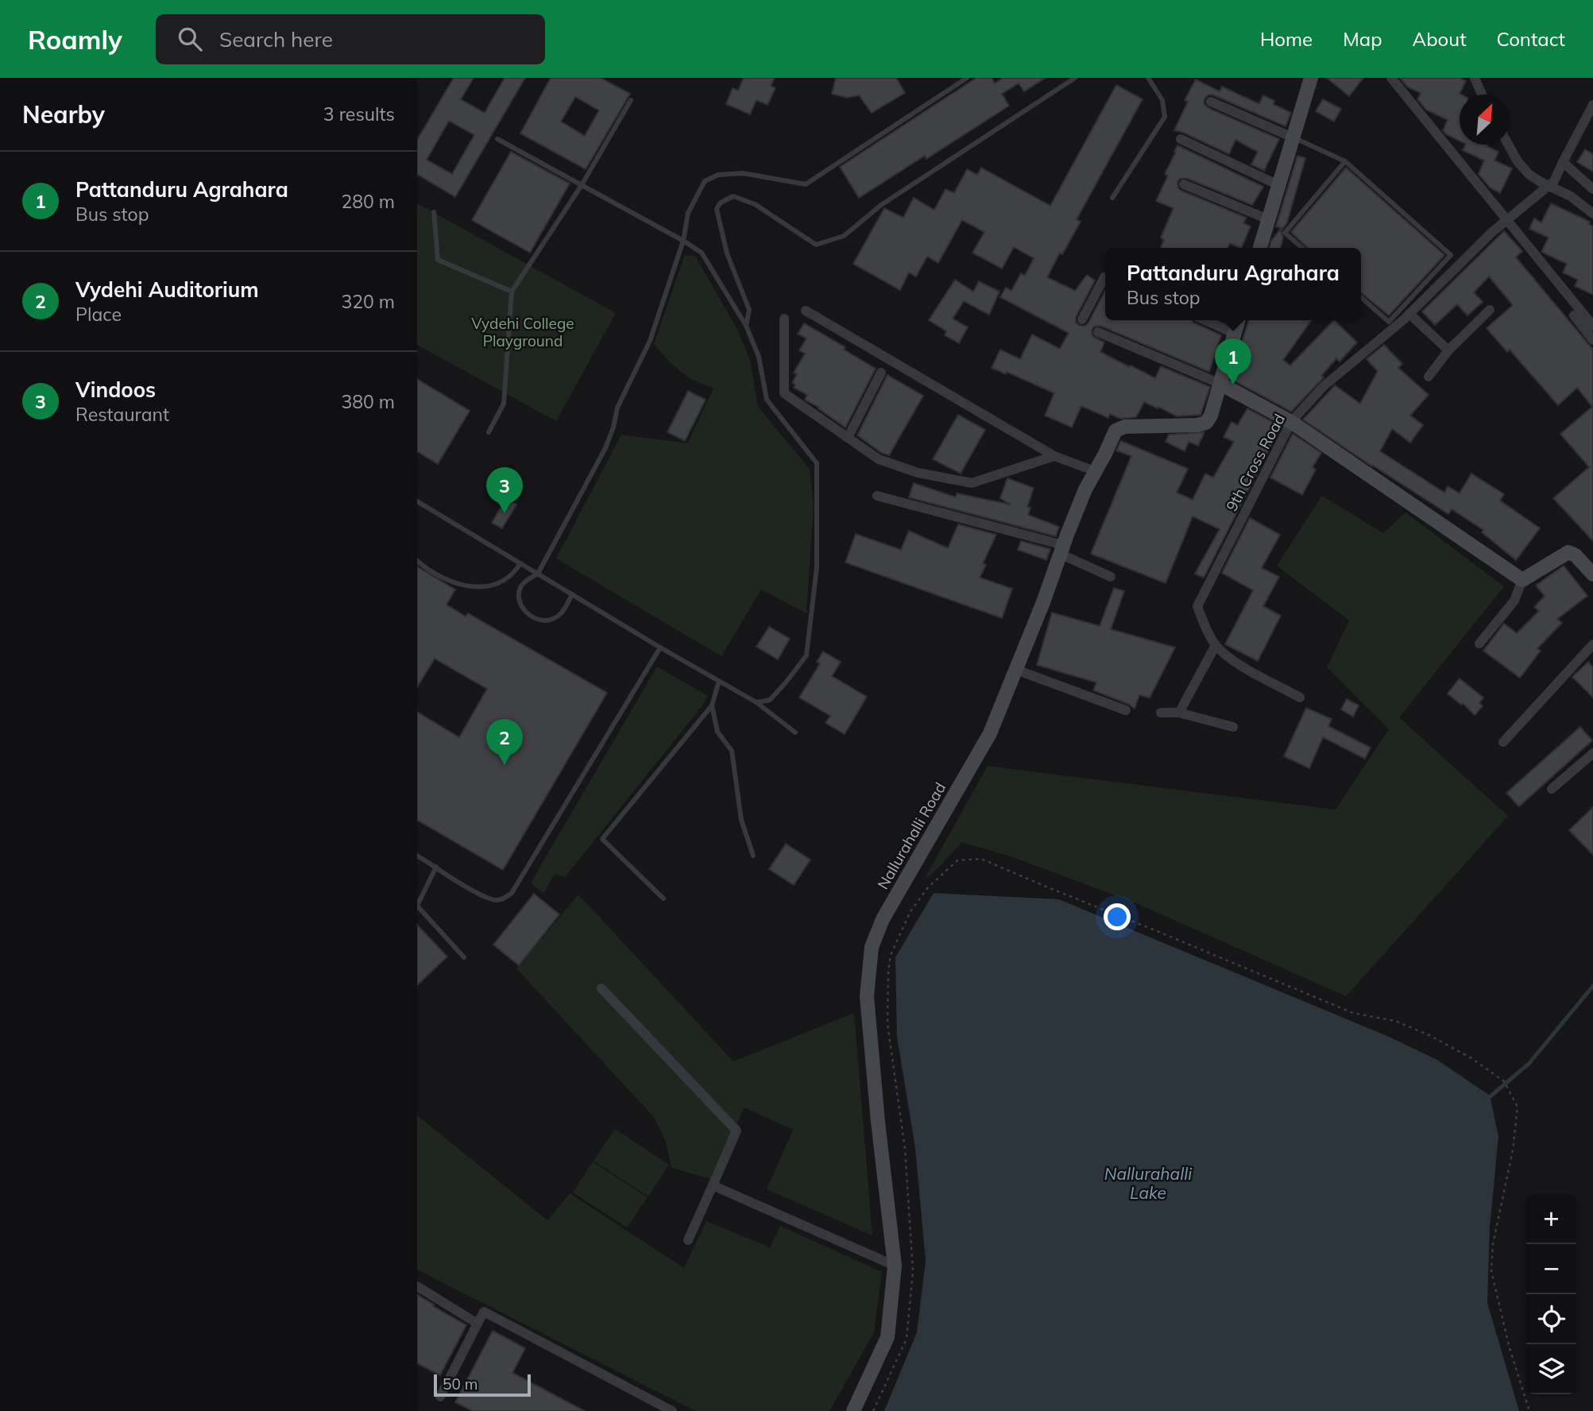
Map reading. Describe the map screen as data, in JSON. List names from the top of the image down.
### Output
{
  "streets": {
    "street": ["9th Cross Road", "Nallurahalli Road"]
  },
  "water": ["Nallurahalli Lake"],
  "parks": ["Vydehi College Playground"],
  "scale_bar": "50 m",
  "north": "top right",
  "page": {
    "header": "Roamly",
    "search": "Search here",
    "nav": [
      "Home",
      "Map",
      "About",
      "Contact"
    ],
    "heading": ["Nearby", "3 results"],
    "list": [
      {
        "mark": "1",
        "name": "Pattanduru Agrahara",
        "note": "Bus stop",
        "value": "280 m"
      },
      {
        "mark": "2",
        "name": "Vydehi Auditorium",
        "note": "Place",
        "value": "320 m"
      },
      {
        "mark": "3",
        "name": "Vindoos",
        "note": "Restaurant",
        "value": "380 m"
      }
    ],
    "popup": ["Pattanduru Agrahara", "Bus stop"],
    "pins": ["1", "3", "2"],
    "map_buttons": ["+", "−"],
    "scale": "50 m"
  }
}
